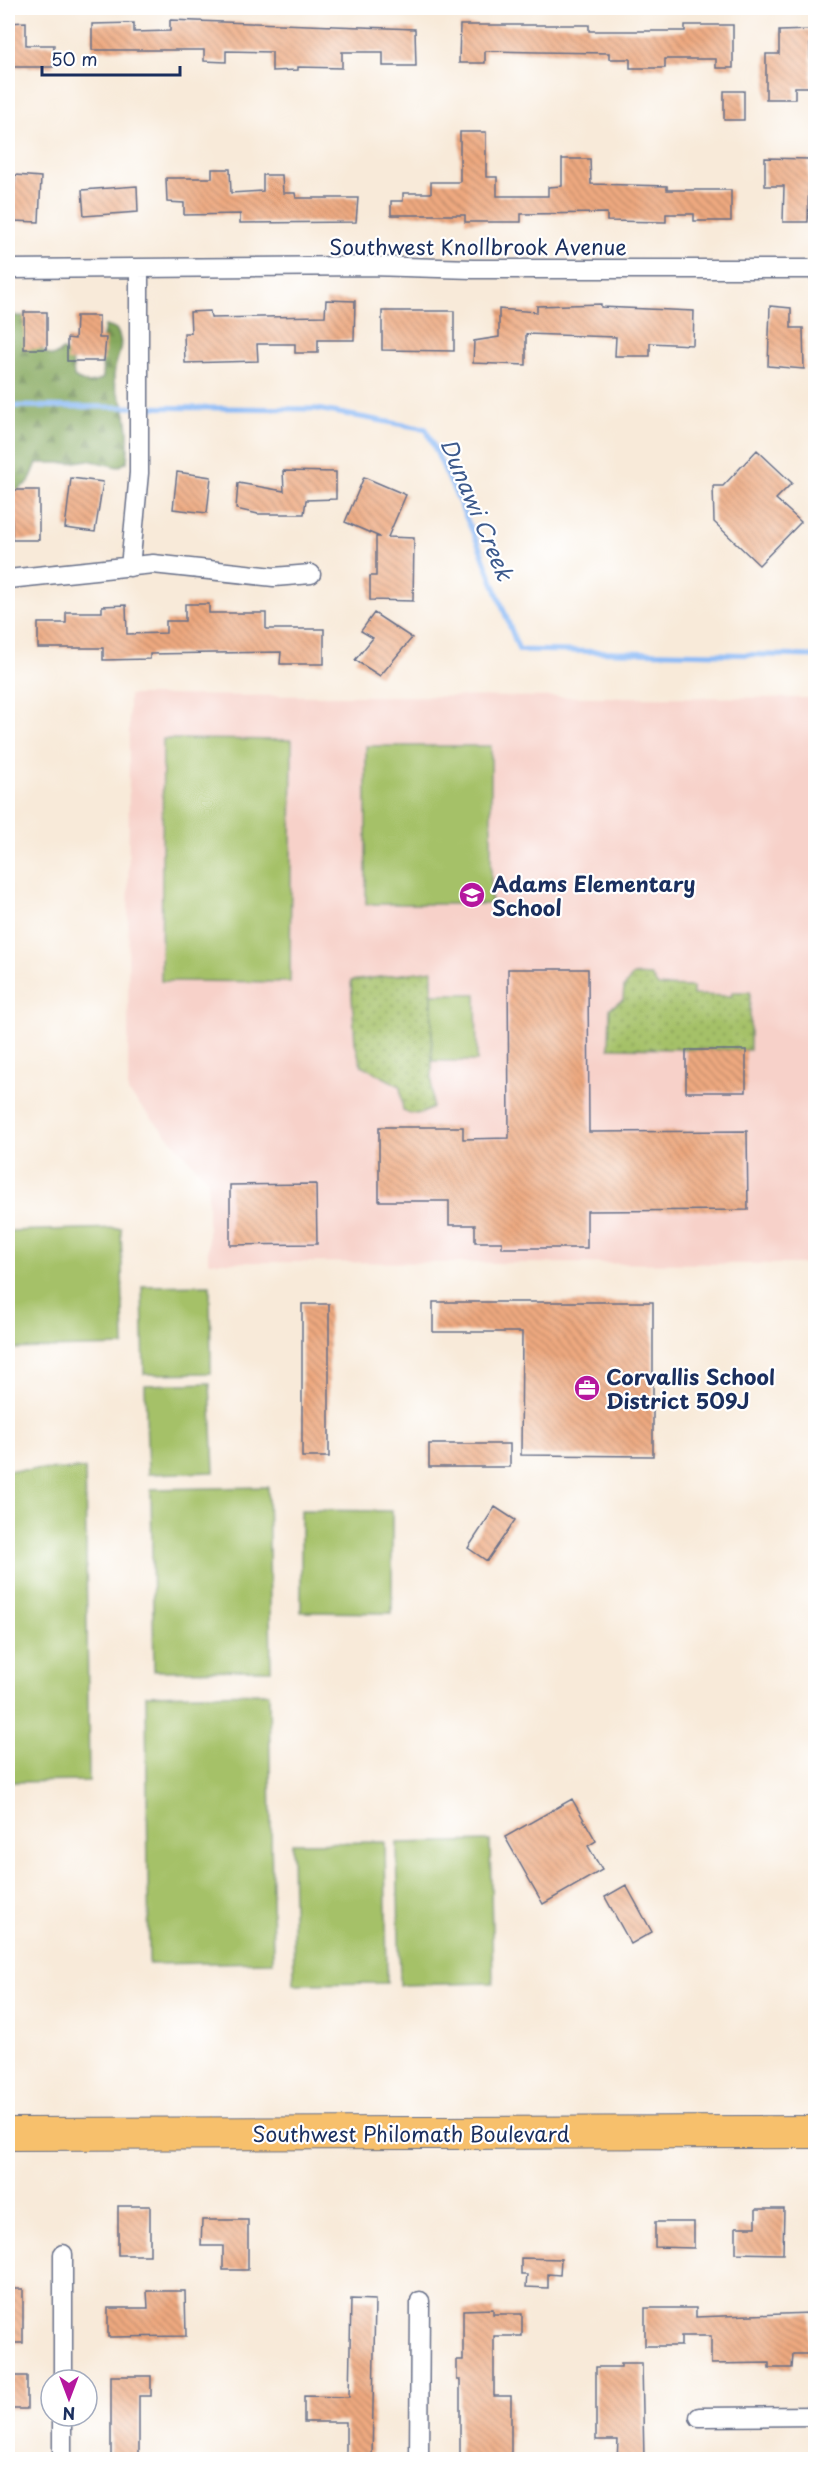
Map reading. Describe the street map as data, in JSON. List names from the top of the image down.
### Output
{
  "streets": {
    "highway": ["Southwest Philomath Boulevard"],
    "street": ["Southwest Knollbrook Avenue"]
  },
  "water": ["Dunawi Creek"],
  "places": {
    "school or university": ["Adams Elementary School"],
    "office": ["Corvallis School District 509J"]
  },
  "scale_bar": "50 m",
  "north": "bottom"
}
